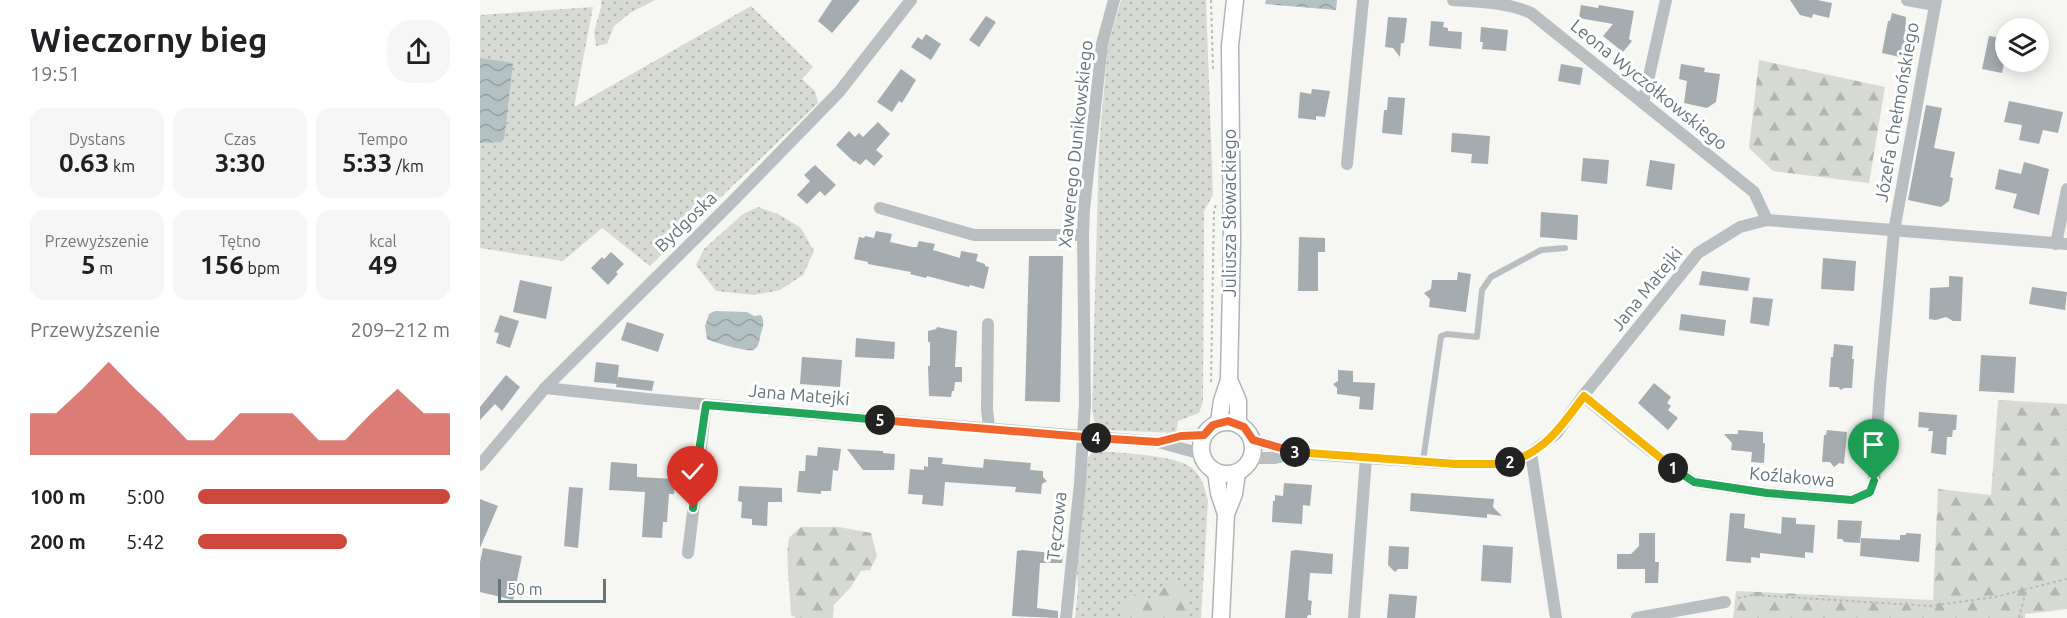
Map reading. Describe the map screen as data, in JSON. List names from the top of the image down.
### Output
{
  "streets": {
    "street": [
      "Leona Wyczółkowskiego",
      "Józefa Chełmońskiego",
      "Xawerego Dunikowskiego",
      "Juliusza Słowackiego",
      "Bydgoska",
      "Jana Matejki",
      "Koźlakowa",
      "Tęczowa"
    ]
  },
  "crossings": [
    ["Leona Wyczółkowskiego", "Jana Matejki"],
    ["Józefa Chełmońskiego", "Jana Matejki"],
    ["Józefa Chełmońskiego", "Koźlakowa"],
    ["Xawerego Dunikowskiego", "Jana Matejki"],
    ["Xawerego Dunikowskiego", "Tęczowa"],
    ["Juliusza Słowackiego", "Jana Matejki"],
    ["Bydgoska", "Jana Matejki"],
    ["Jana Matejki", "Koźlakowa"],
    ["Jana Matejki", "Tęczowa"]
  ],
  "scale_bar": "50 m",
  "page": {
    "heading": ["Wieczorny bieg", "19:51"],
    "stats": [
      ["Dystans", "0.63 km"],
      ["Czas", "3:30"],
      ["Tempo", "5:33 /km"],
      ["Przewyższenie", "5 m"],
      ["Tętno", "156 bpm"],
      ["kcal", "49"]
    ],
    "chart": ["Przewyższenie", "209–212 m"],
    "pins": [
      "5",
      "4",
      "3",
      "2",
      "1"
    ],
    "list": [
      {
        "name": "100 m",
        "note": "5:00"
      },
      {
        "name": "200 m",
        "note": "5:42"
      }
    ],
    "scale": "50 m"
  }
}
